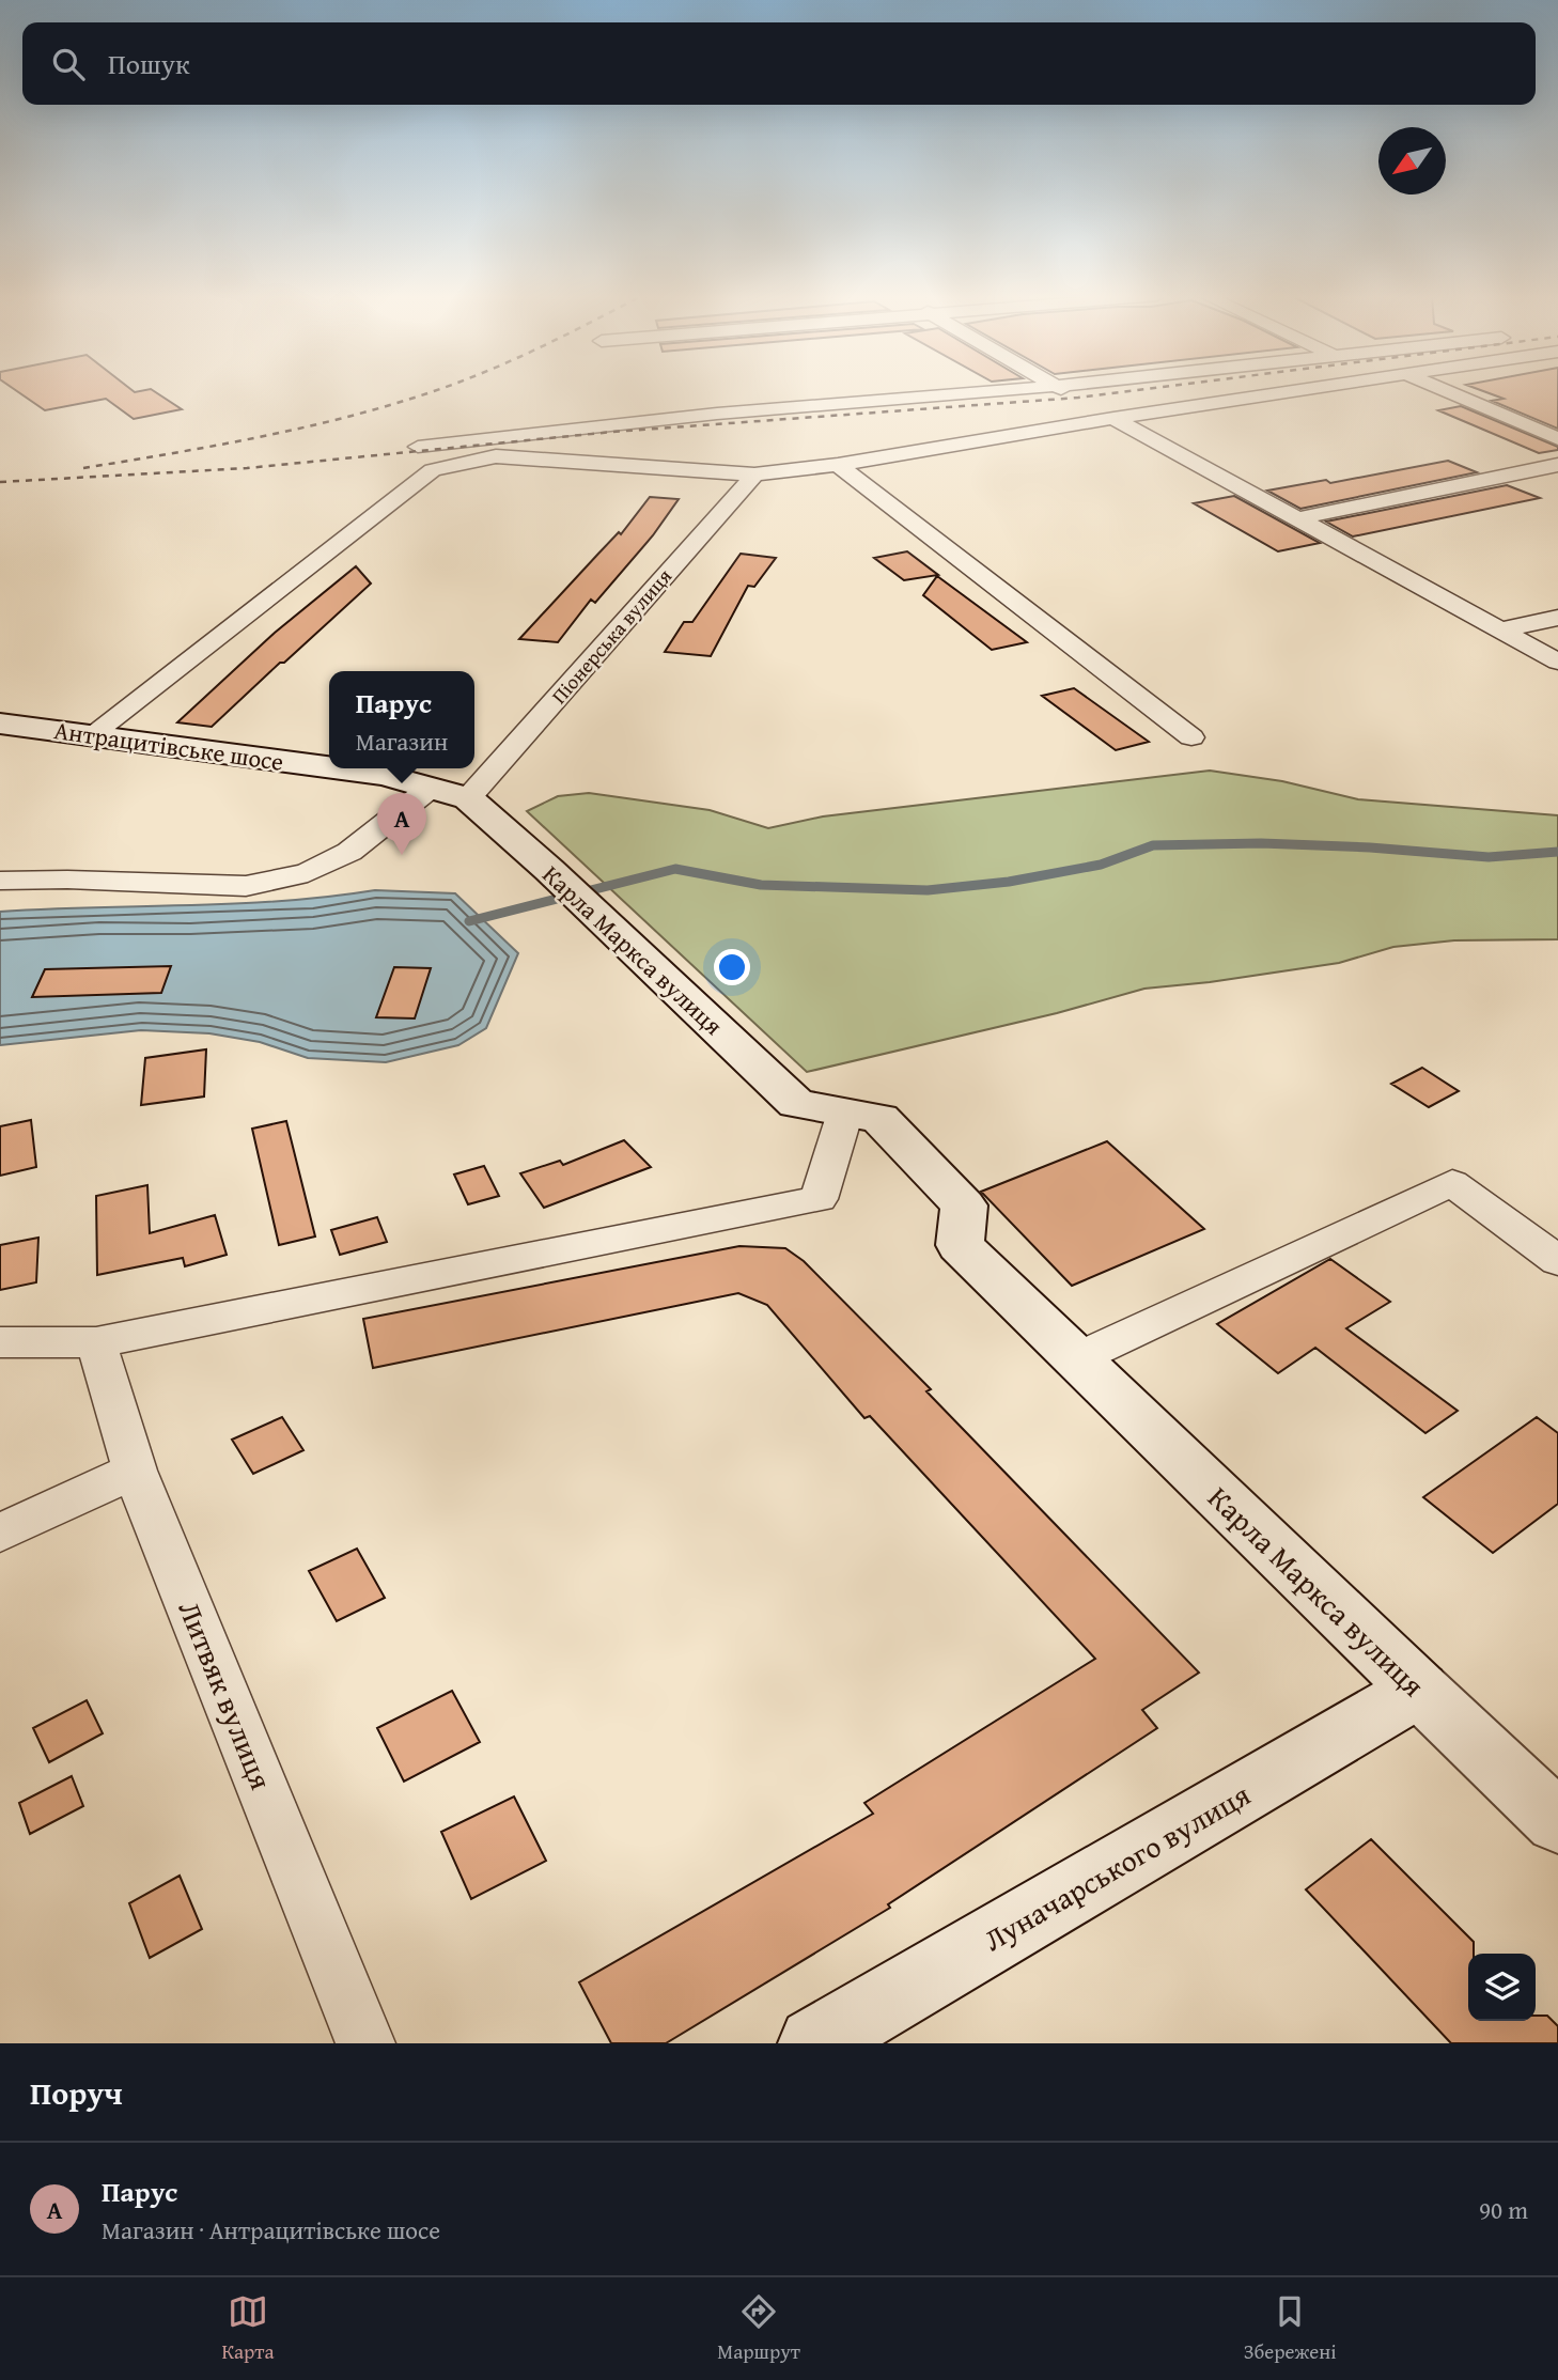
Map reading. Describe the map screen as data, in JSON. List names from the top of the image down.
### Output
{
  "streets": {
    "main road": ["Антрацитівське шосе", "Карла Маркса вулиця", "Луначарського вулиця"],
    "street": ["Піонерська вулиця", "Литвяк вулиця"]
  },
  "crossings": [
    ["Піонерська вулиця", "Антрацитівське шосе"],
    ["Піонерська вулиця", "Карла Маркса вулиця"],
    ["Антрацитівське шосе", "Карла Маркса вулиця"],
    ["Карла Маркса вулиця", "Луначарського вулиця"]
  ],
  "north": "bottom left",
  "page": {
    "search": "Пошук",
    "popup": ["Парус", "Магазин"],
    "pins": "A",
    "heading": "Поруч",
    "list": [
      {
        "mark": "A",
        "name": "Парус",
        "note": "Магазин · Антрацитівське шосе",
        "value": "90 m"
      }
    ],
    "nav": ["Карта", "Маршрут", "Збережені"]
  }
}
